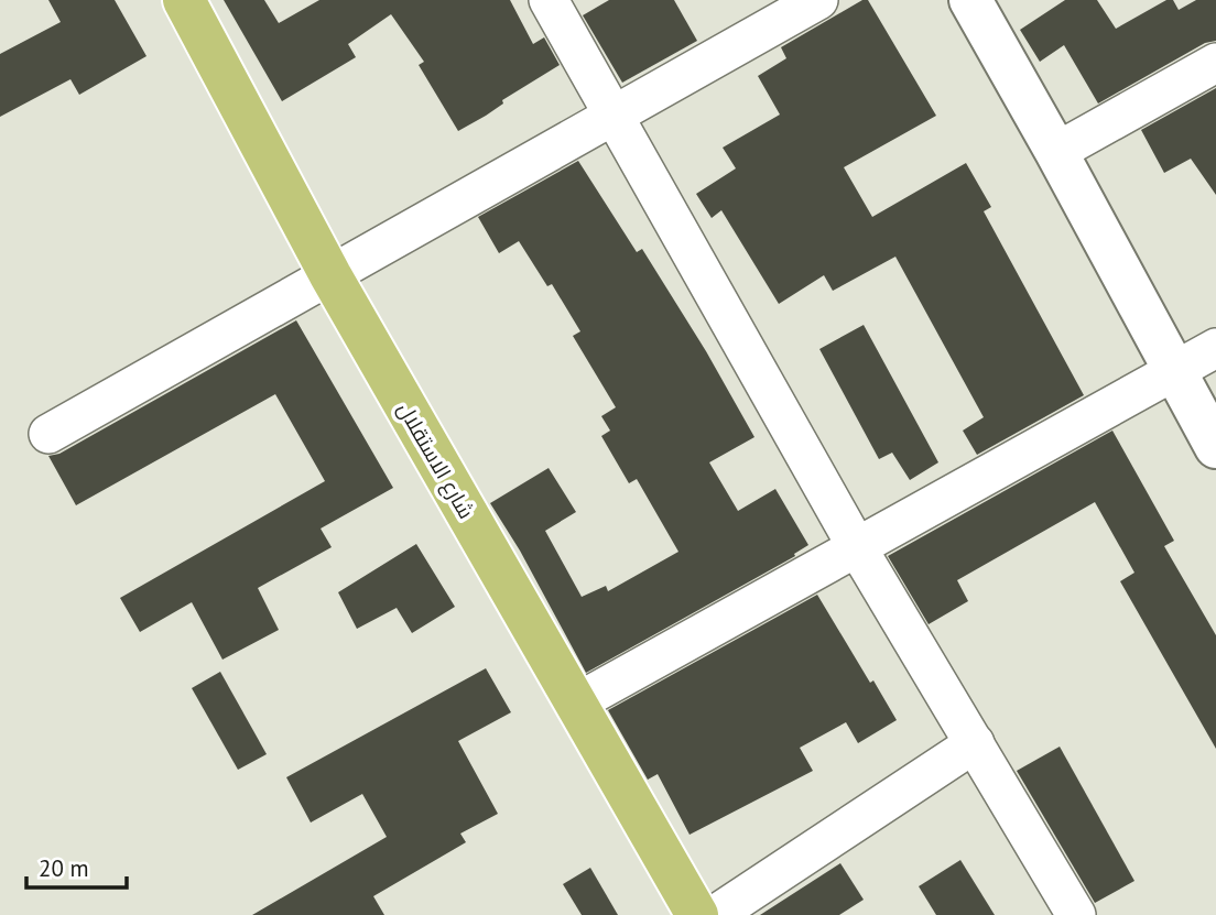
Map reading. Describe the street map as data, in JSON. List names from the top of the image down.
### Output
{
  "streets": {
    "highway": ["شارع الاستقلال"]
  },
  "scale_bar": "20 m"
}
